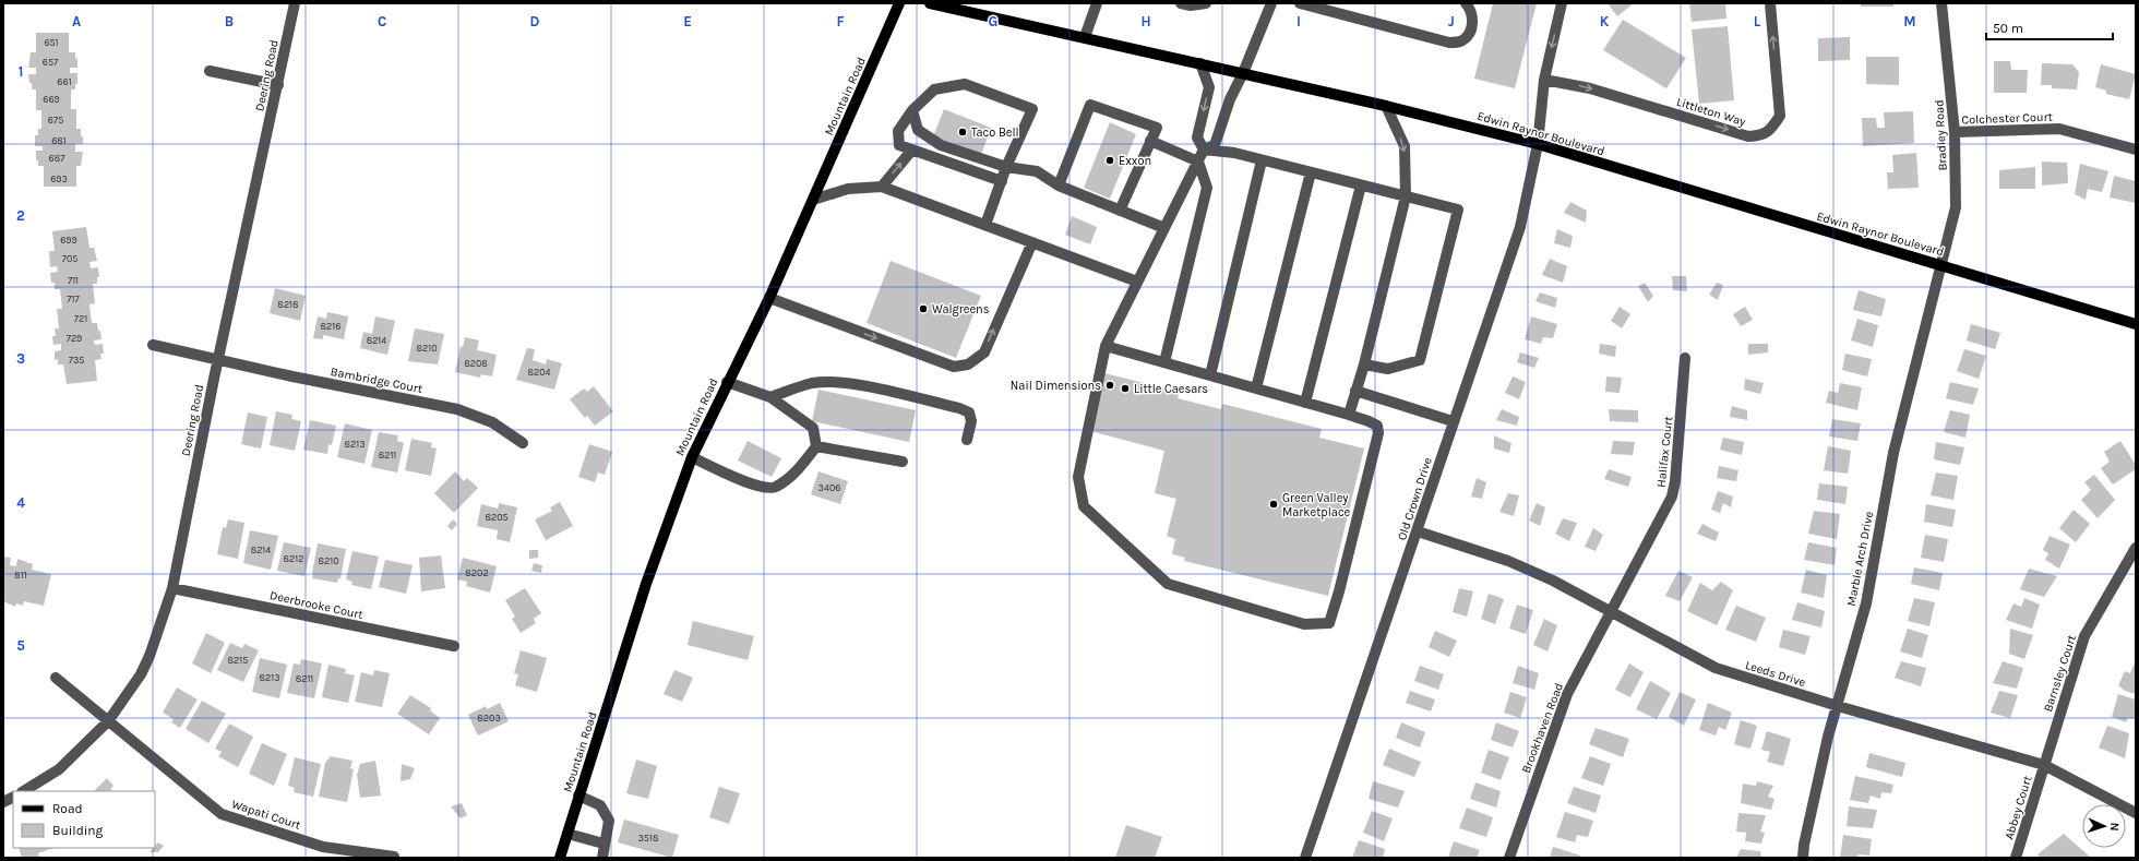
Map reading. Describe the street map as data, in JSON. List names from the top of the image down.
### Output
{
  "streets": {
    "main road": ["Mountain Road", "Edwin Raynor Boulevard"],
    "street": [
      "Deering Road",
      "Littleton Way",
      "Colchester Court",
      "Bradley Road",
      "Bambridge Court",
      "Halifax Court",
      "Old Crown Drive",
      "Marble Arch Drive",
      "Deerbrooke Court",
      "Leeds Drive",
      "Barnsley Court",
      "Brookhaven Road",
      "Abbey Court",
      "Wapati Court"
    ]
  },
  "crossings": [
    ["Deering Road", "Bambridge Court"],
    ["Deering Road", "Deerbrooke Court"],
    ["Deering Road", "Wapati Court"],
    ["Colchester Court", "Bradley Road"],
    ["Edwin Raynor Boulevard", "Bradley Road"],
    ["Edwin Raynor Boulevard", "Old Crown Drive"],
    ["Edwin Raynor Boulevard", "Marble Arch Drive"],
    ["Bradley Road", "Marble Arch Drive"],
    ["Halifax Court", "Leeds Drive"],
    ["Halifax Court", "Brookhaven Road"],
    ["Old Crown Drive", "Leeds Drive"],
    ["Marble Arch Drive", "Leeds Drive"],
    ["Leeds Drive", "Barnsley Court"],
    ["Leeds Drive", "Brookhaven Road"],
    ["Leeds Drive", "Abbey Court"],
    ["Barnsley Court", "Abbey Court"]
  ],
  "places": [
    "Taco Bell",
    "Exxon",
    "Walgreens",
    "Nail Dimensions",
    "Little Caesars",
    "Green Valley Marketplace"
  ],
  "house_numbers": [
    "651",
    "657",
    "661",
    "669",
    "675",
    "681",
    "687",
    "693",
    "699",
    "705",
    "711",
    "717",
    "8218",
    "721",
    "8216",
    "729",
    "8214",
    "8210",
    "735",
    "8208",
    "8204",
    "8213",
    "8211",
    "3406",
    "8205",
    "8214",
    "8212",
    "8210",
    "8202",
    "811",
    "8215",
    "8213",
    "8211",
    "8203",
    "3518"
  ],
  "legend": ["Road", "Building"],
  "scale_bar": "50 m",
  "north": "right",
  "grid": {
    "columns": [
      "A",
      "B",
      "C",
      "D",
      "E",
      "F",
      "G",
      "H",
      "I",
      "J",
      "K",
      "L",
      "M"
    ],
    "rows": [
      "1",
      "2",
      "3",
      "4",
      "5"
    ]
  }
}
